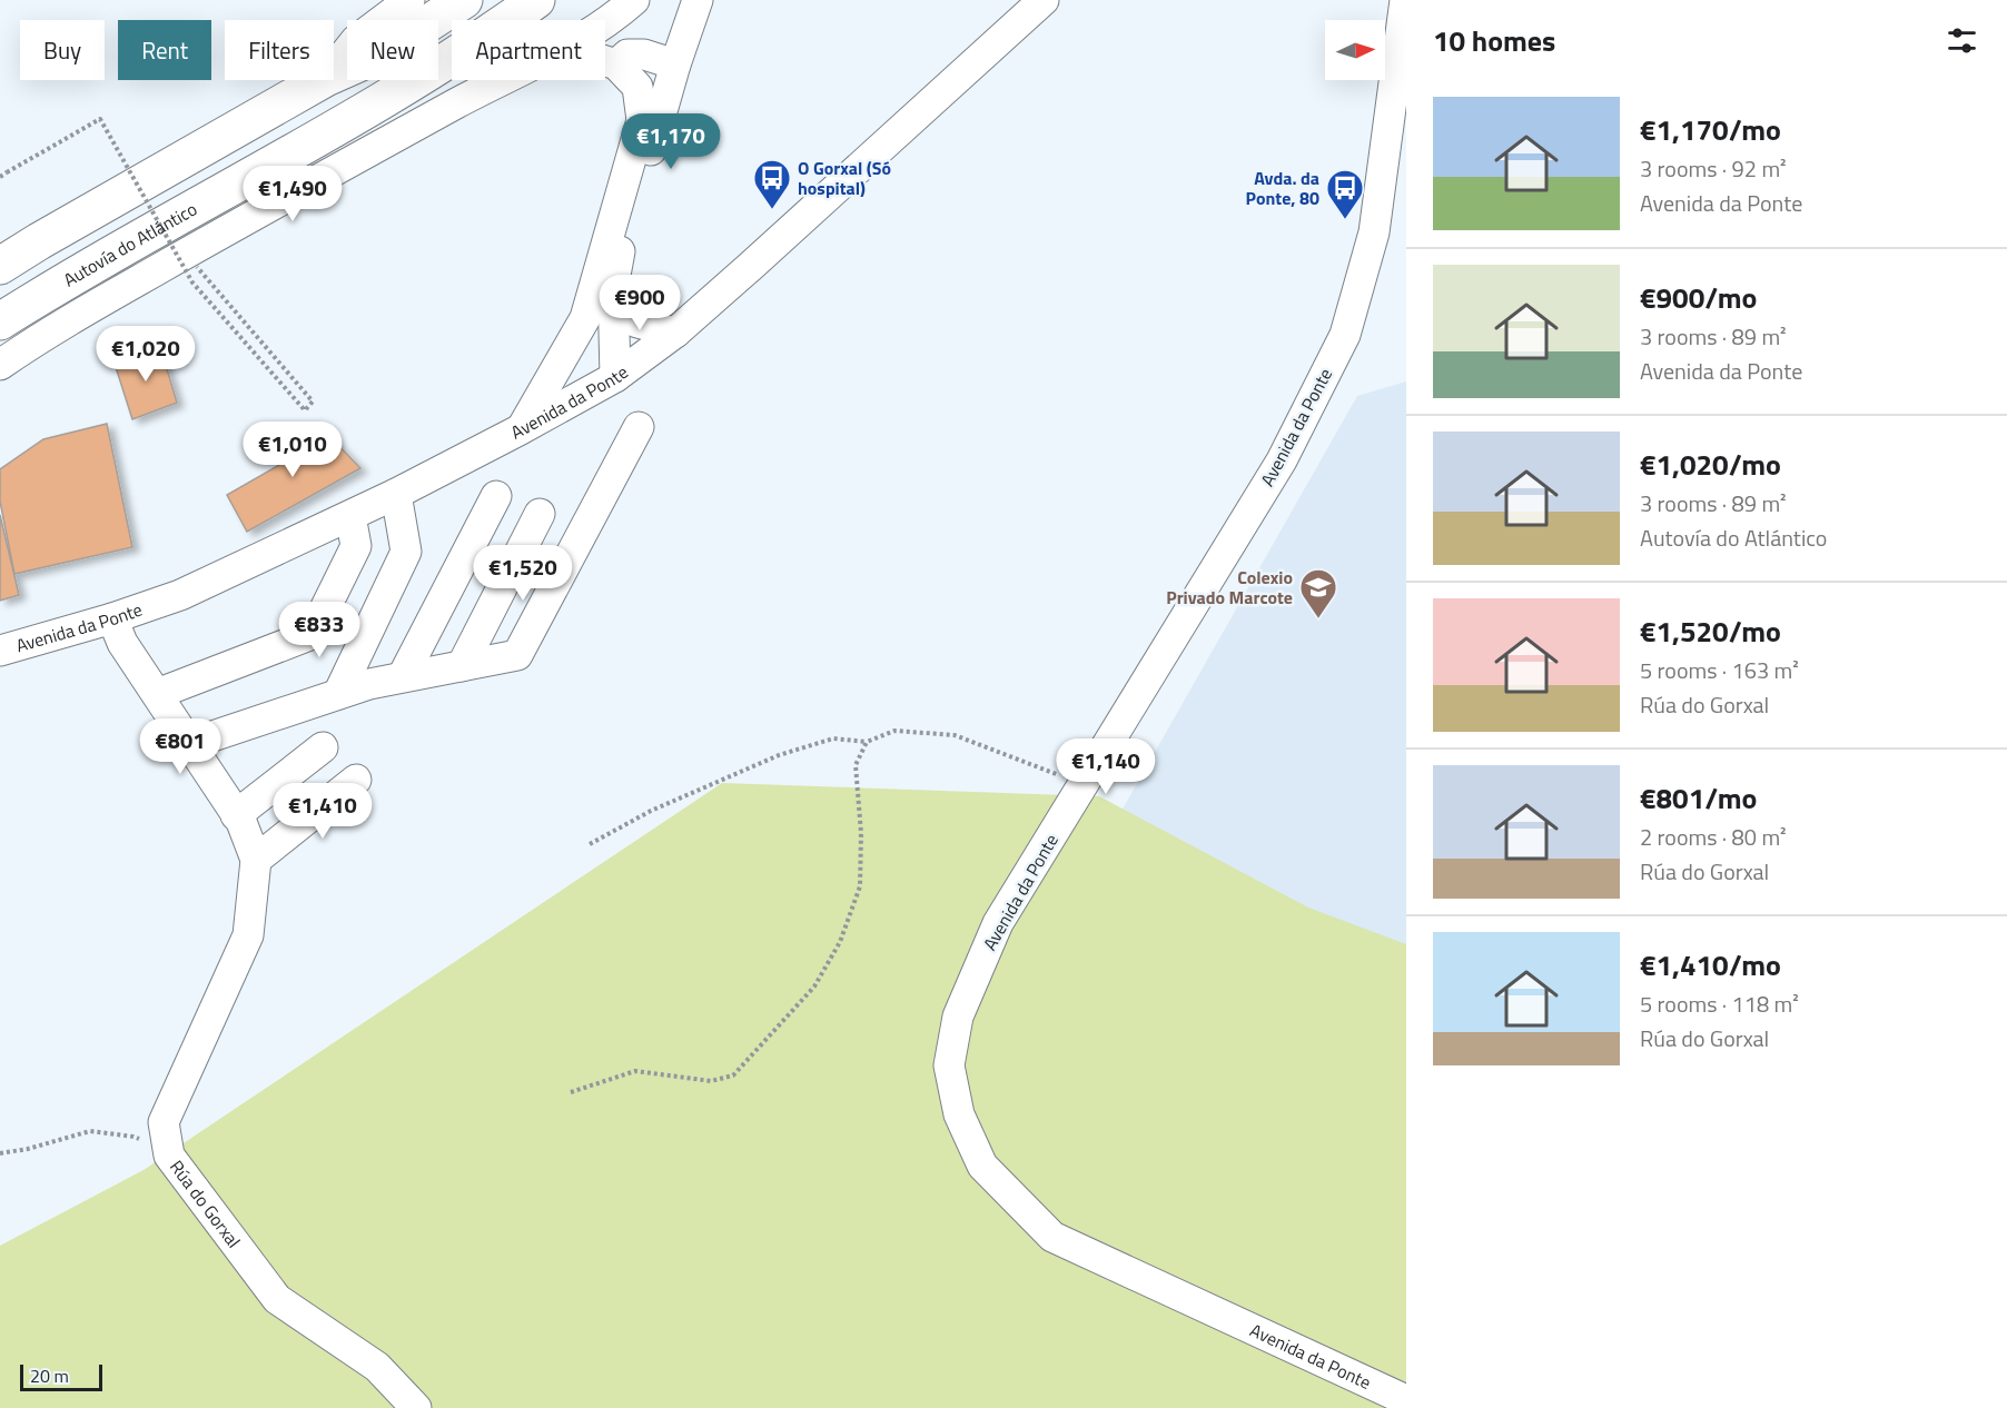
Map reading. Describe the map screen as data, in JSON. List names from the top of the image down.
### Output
{
  "streets": {
    "highway": ["Autovía do Atlántico"],
    "street": ["Avenida da Ponte", "Rúa do Gorxal"]
  },
  "places": {
    "bus stop": ["O Gorxal (Só hospital)", "Avda. da Ponte, 80"],
    "school or university": ["Colexio Privado Marcote"]
  },
  "scale_bar": "20 m",
  "north": "right",
  "page": {
    "heading": "10 homes",
    "chip": [
      "Buy",
      "Rent",
      "Filters",
      "New",
      "Apartment"
    ],
    "list": [
      {
        "name": "€1,170/mo",
        "note": "3 rooms · 92 m² · Avenida da Ponte"
      },
      {
        "name": "€900/mo",
        "note": "3 rooms · 89 m² · Avenida da Ponte"
      },
      {
        "name": "€1,020/mo",
        "note": "3 rooms · 89 m² · Autovía do Atlántico"
      },
      {
        "name": "€1,520/mo",
        "note": "5 rooms · 163 m² · Rúa do Gorxal"
      },
      {
        "name": "€801/mo",
        "note": "2 rooms · 80 m² · Rúa do Gorxal"
      },
      {
        "name": "€1,410/mo",
        "note": "5 rooms · 118 m² · Rúa do Gorxal"
      }
    ],
    "price": [
      "€1,170",
      "€1,490",
      "€900",
      "€1,020",
      "€1,010",
      "€1,520",
      "€833",
      "€801",
      "€1,140",
      "€1,410"
    ],
    "scale": "20 m"
  }
}
